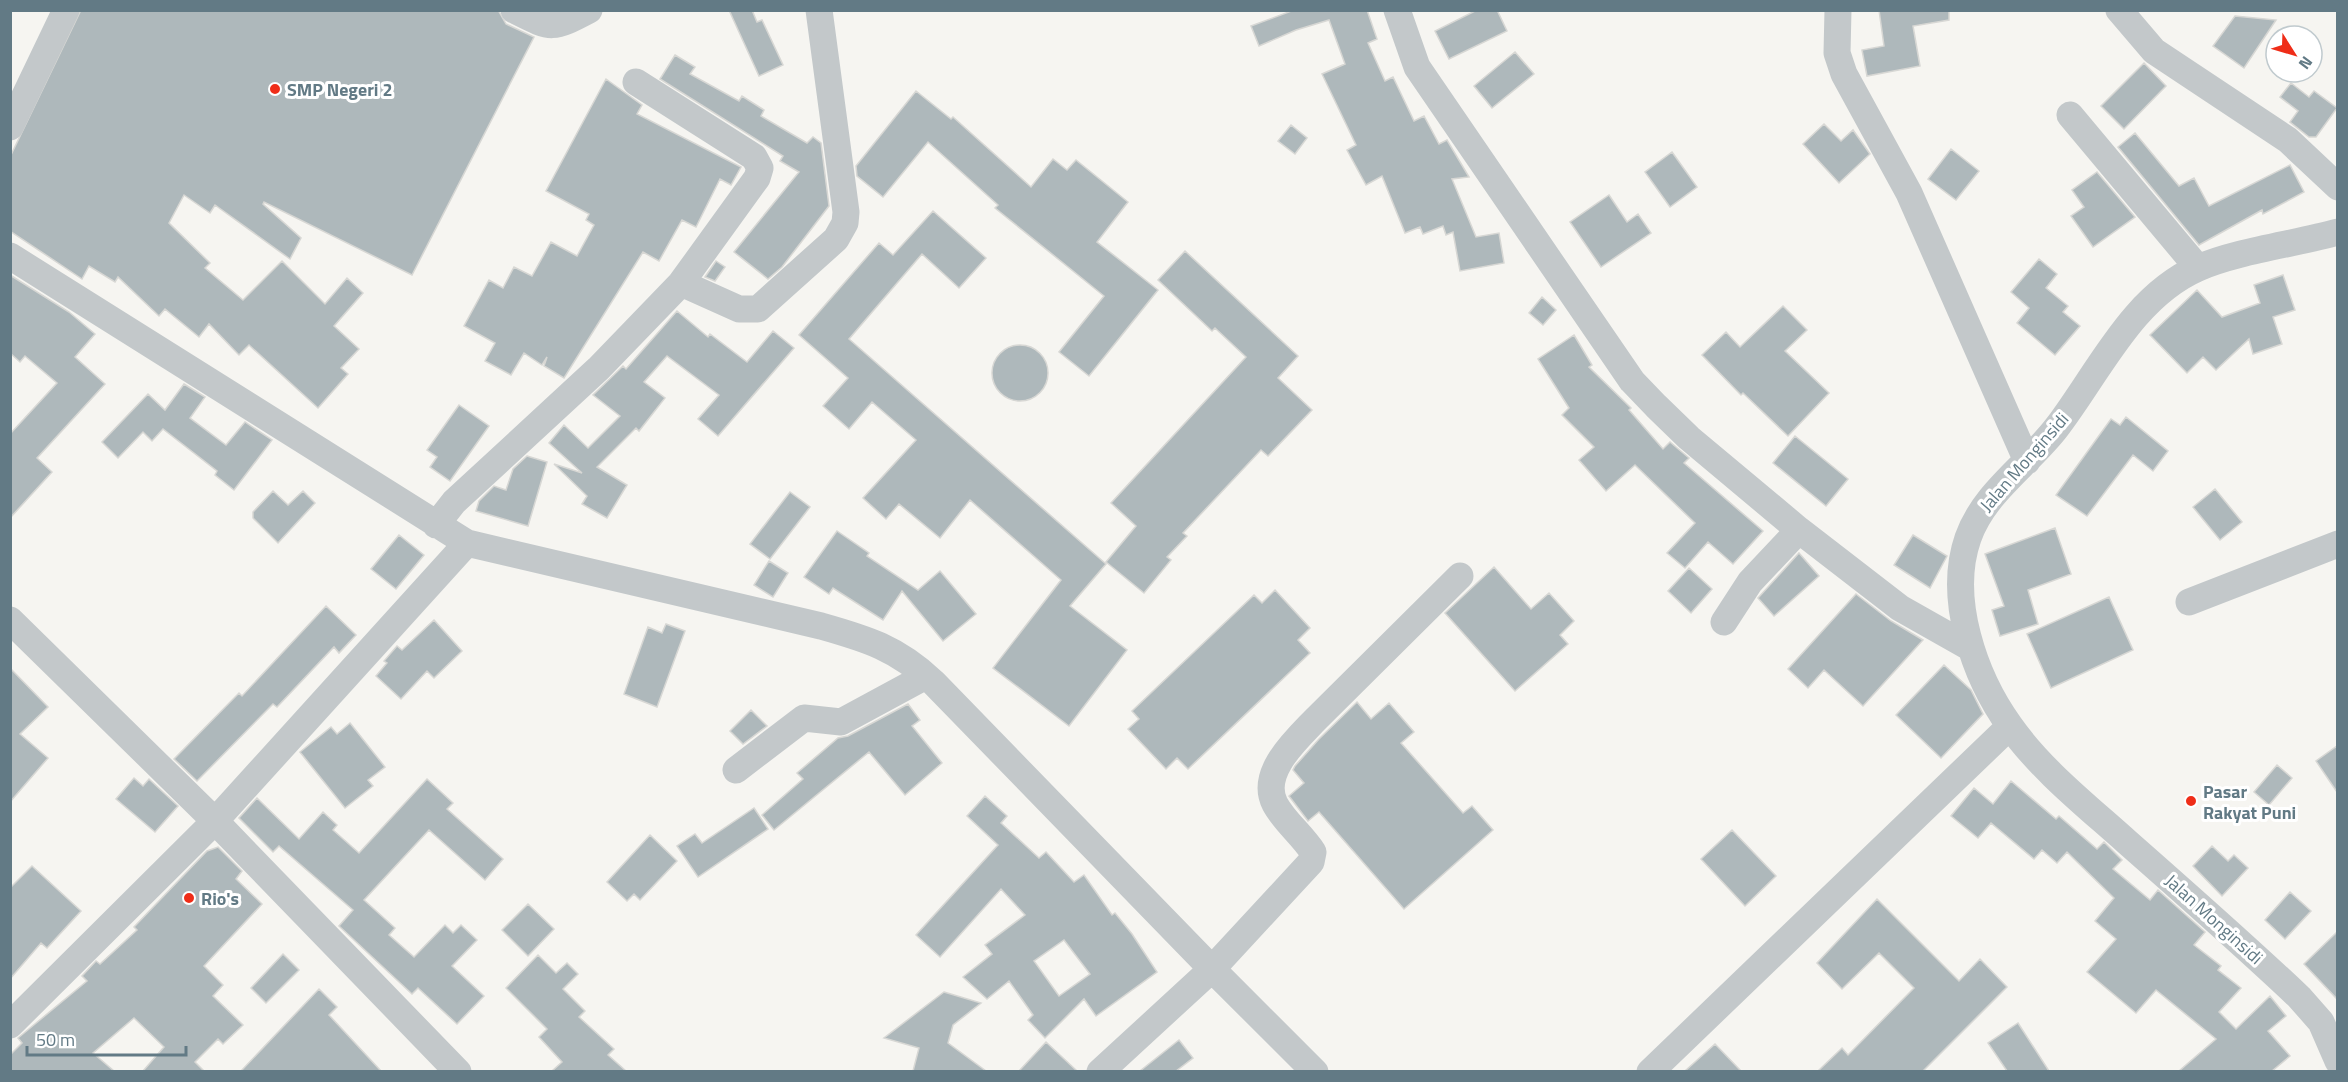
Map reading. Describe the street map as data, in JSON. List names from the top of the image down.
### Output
{
  "streets": {
    "street": ["Jalan Monginsidi"]
  },
  "places": ["SMP Negeri 2", "Pasar Rakyat Puni", "Rio's"],
  "scale_bar": "50 m",
  "north": "bottom right"
}
